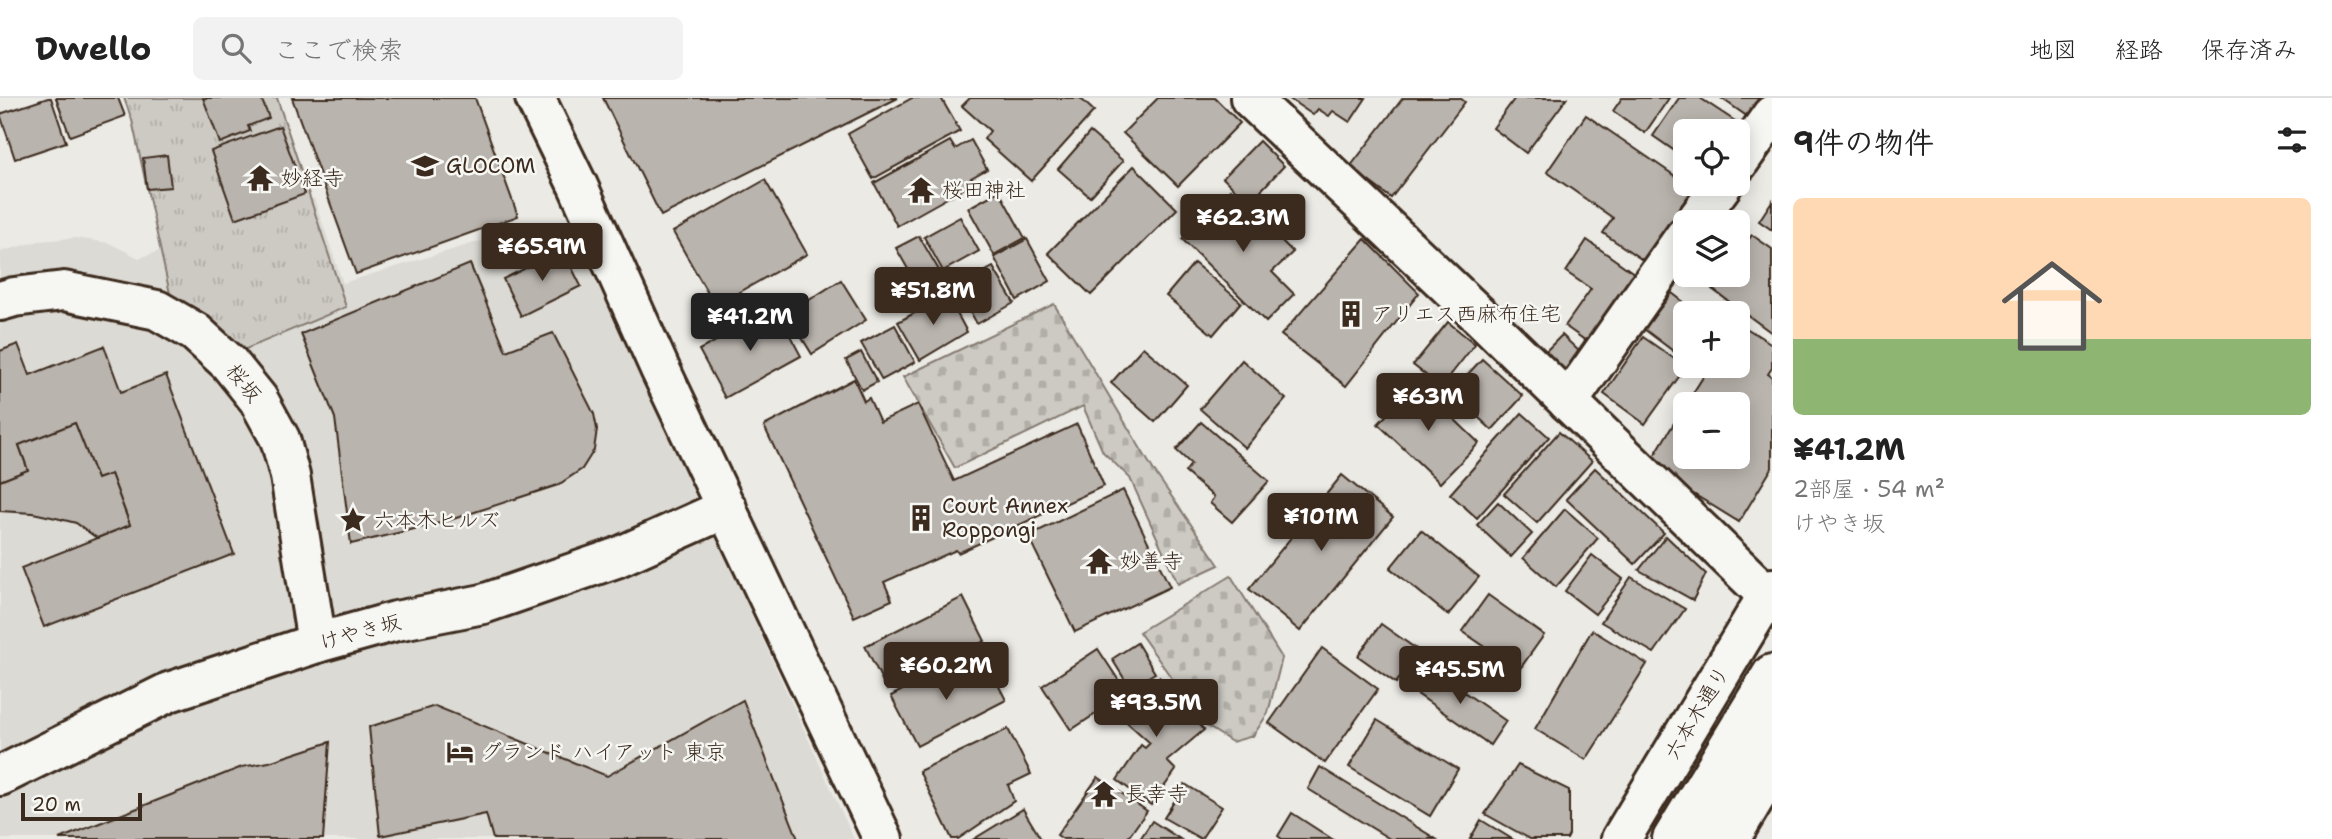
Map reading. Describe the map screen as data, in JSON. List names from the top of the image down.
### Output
{
  "streets": {
    "main road": ["桜坂", "けやき坂", "六本木通り"]
  },
  "crossings": [
    ["桜坂", "けやき坂"]
  ],
  "places": {
    "school or university": ["GLOCOM"],
    "temple": [
      "妙経寺",
      "桜田神社",
      "妙善寺",
      "長幸寺"
    ],
    "building": ["アリエス西麻布住宅", "Court Annex Roppongi"],
    "place": ["六本木ヒルズ"],
    "hotel": ["グランド ハイアット 東京"]
  },
  "scale_bar": "20 m",
  "page": {
    "header": "Dwello",
    "search": "ここで検索",
    "nav": ["地図", "経路", "保存済み"],
    "heading": "9件の物件",
    "map_buttons": ["+", "−"],
    "list": [
      {
        "name": "¥41.2M",
        "note": "2部屋 · 54 m² · けやき坂"
      }
    ],
    "price": [
      "¥62.3M",
      "¥65.9M",
      "¥51.8M",
      "¥41.2M",
      "¥63M",
      "¥101M",
      "¥60.2M",
      "¥45.5M",
      "¥93.5M"
    ],
    "scale": "20 m"
  }
}
